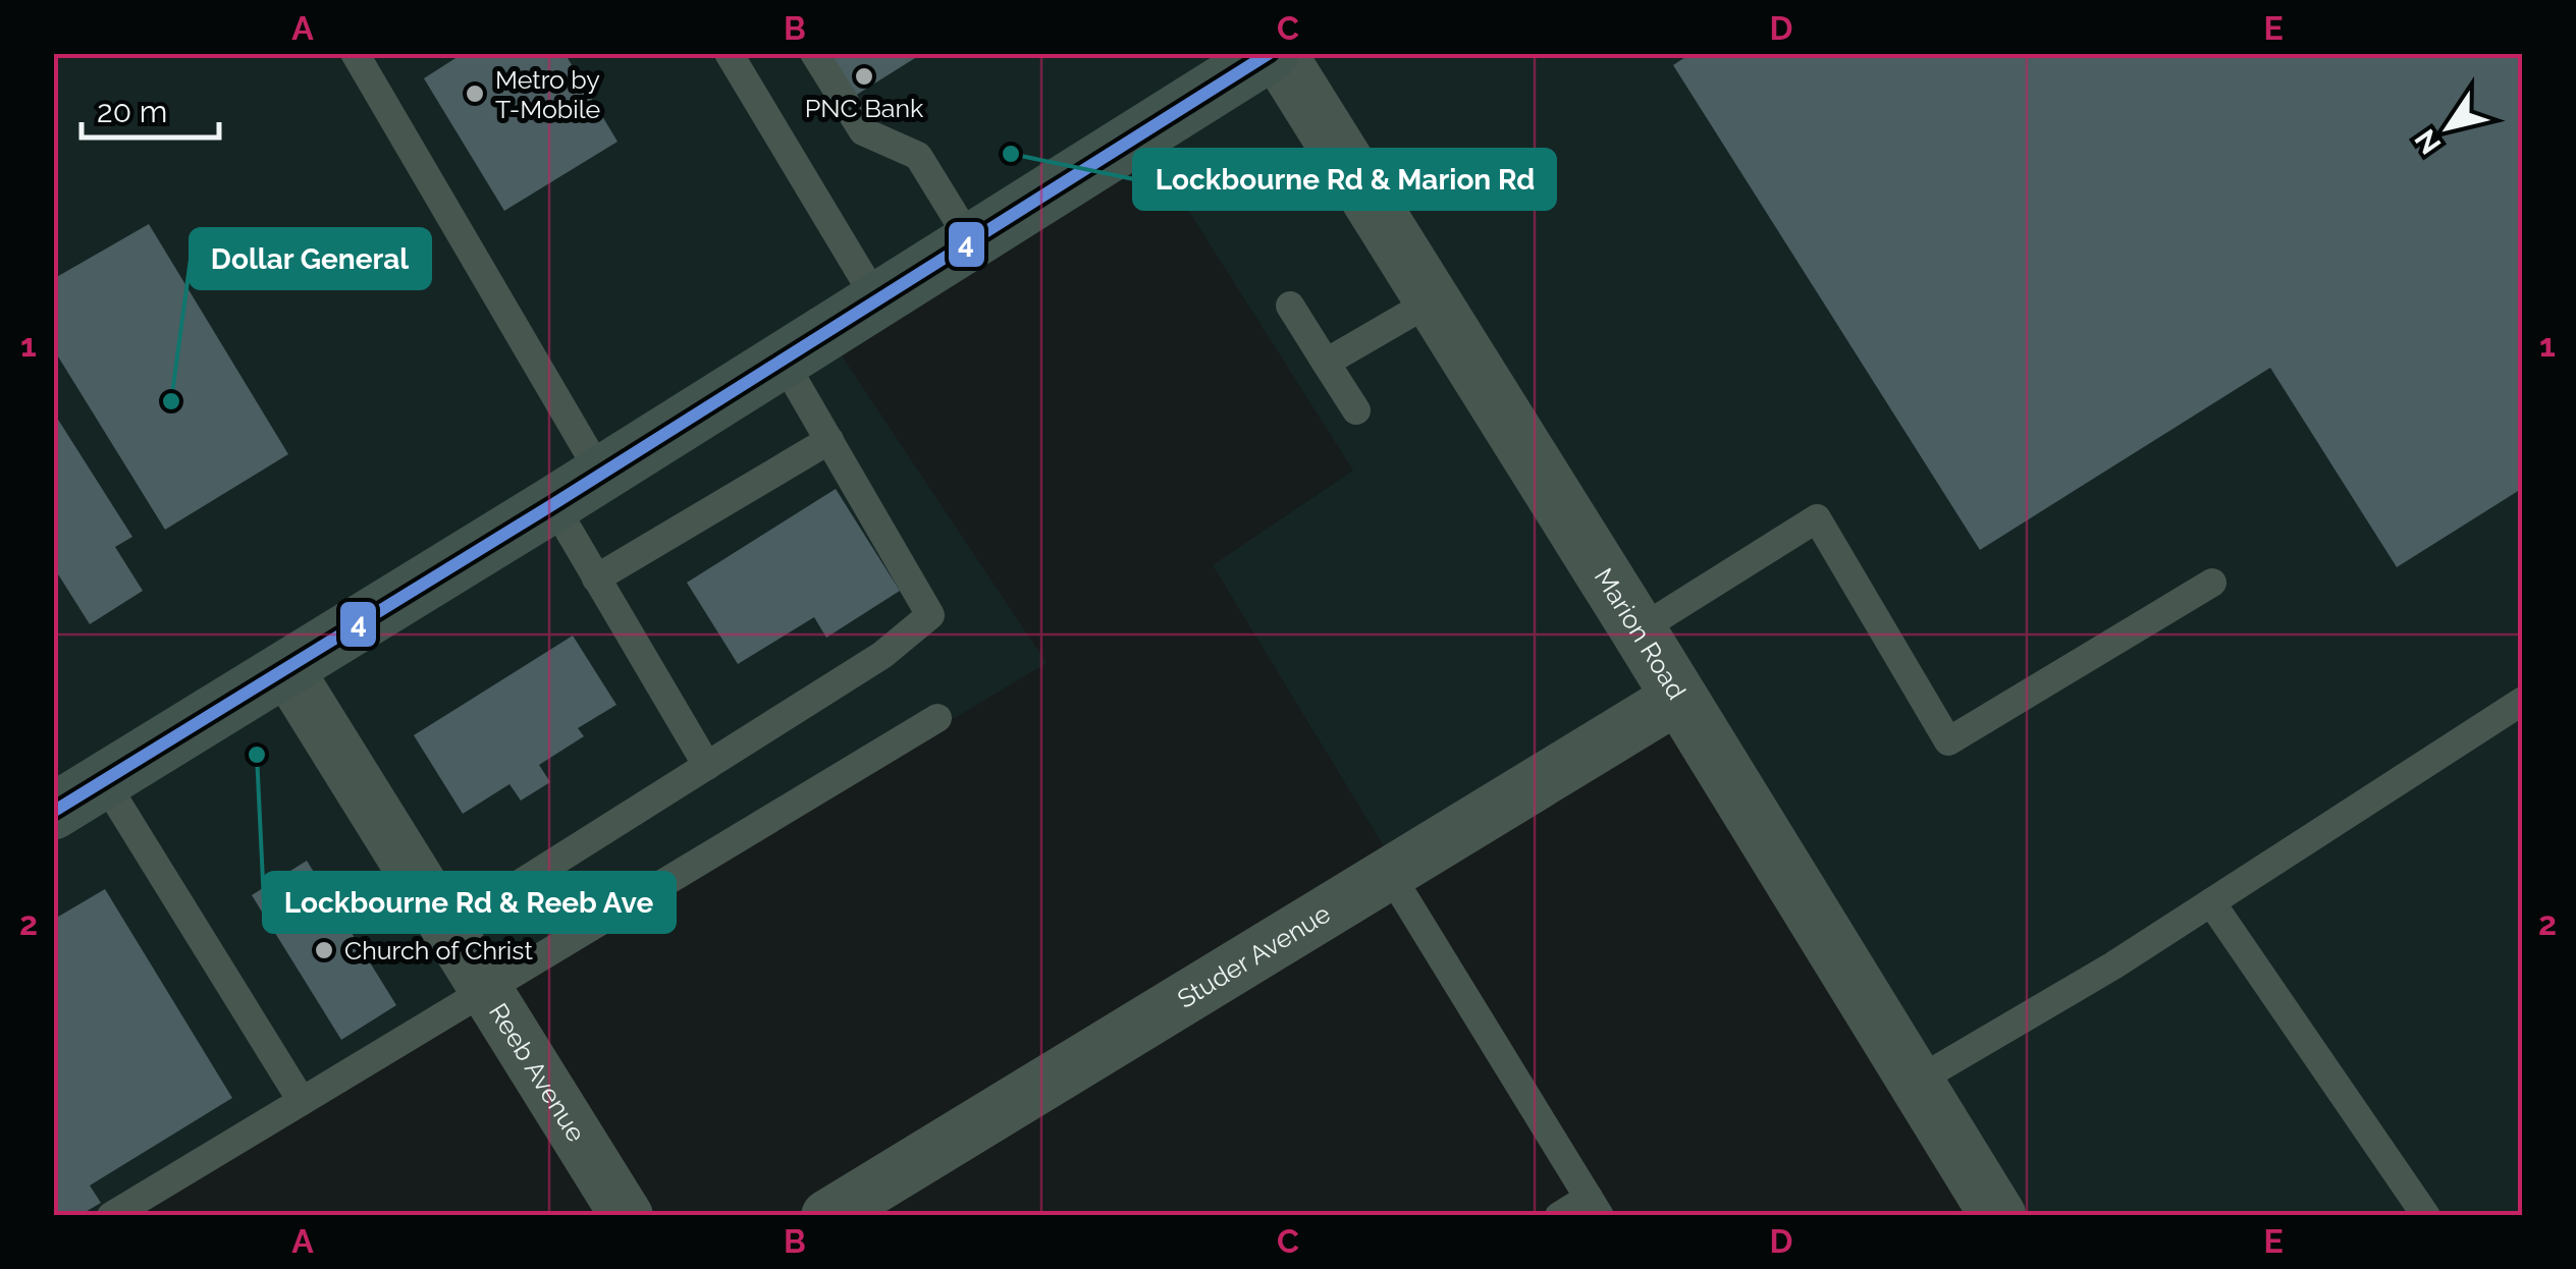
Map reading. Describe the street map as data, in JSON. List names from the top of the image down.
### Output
{
  "streets": {
    "street": ["Marion Road", "Studer Avenue", "Reeb Avenue"]
  },
  "crossings": [
    ["Marion Road", "Studer Avenue"]
  ],
  "places": [
    "PNC Bank",
    "Metro by T-Mobile",
    "Lockbourne Rd & Marion Rd",
    "Dollar General",
    "Lockbourne Rd & Reeb Ave",
    "Church of Christ"
  ],
  "lines": ["transit line 4"],
  "scale_bar": "20 m",
  "north": "bottom left",
  "grid": {
    "columns": [
      "A",
      "B",
      "C",
      "D",
      "E"
    ],
    "rows": ["1", "2"]
  }
}
